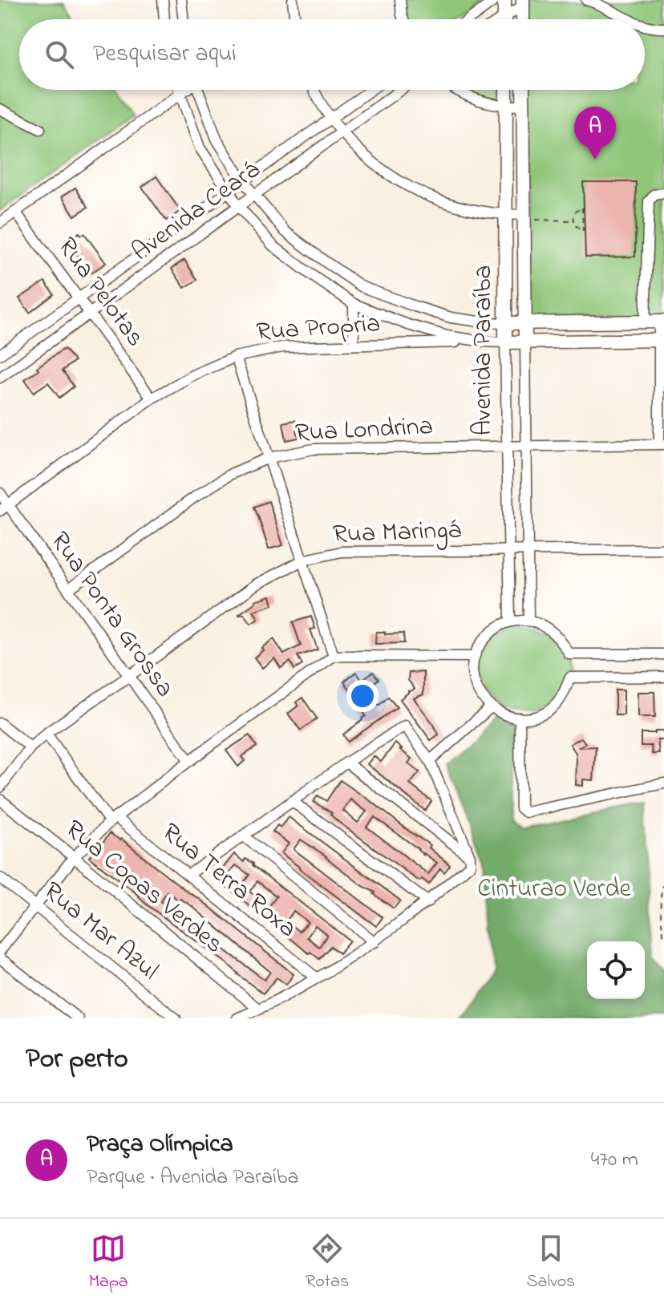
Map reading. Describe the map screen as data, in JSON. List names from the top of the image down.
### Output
{
  "streets": {
    "main road": ["Avenida Paraíba"],
    "street": [
      "Avenida Ceará",
      "Rua Pelotas",
      "Rua Propria",
      "Rua Londrina",
      "Rua Maringá",
      "Rua Ponta Grossa",
      "Rua Terra Roxa",
      "Rua Copas Verdes",
      "Rua Mar Azul"
    ]
  },
  "crossings": [
    ["Avenida Ceará", "Rua Pelotas"],
    ["Rua Pelotas", "Rua Propria"],
    ["Rua Propria", "Rua Ponta Grossa"],
    ["Avenida Paraíba", "Rua Londrina"],
    ["Avenida Paraíba", "Rua Maringá"],
    ["Rua Londrina", "Rua Ponta Grossa"],
    ["Rua Maringá", "Rua Ponta Grossa"],
    ["Rua Maringá", "Rua Terra Roxa"]
  ],
  "parks": ["Cinturao Verde"],
  "page": {
    "search": "Pesquisar aqui",
    "pins": "A",
    "heading": "Por perto",
    "list": [
      {
        "mark": "A",
        "name": "Praça Olímpica",
        "note": "Parque · Avenida Paraíba",
        "value": "470 m"
      }
    ],
    "nav": ["Mapa", "Rotas", "Salvos"]
  }
}
